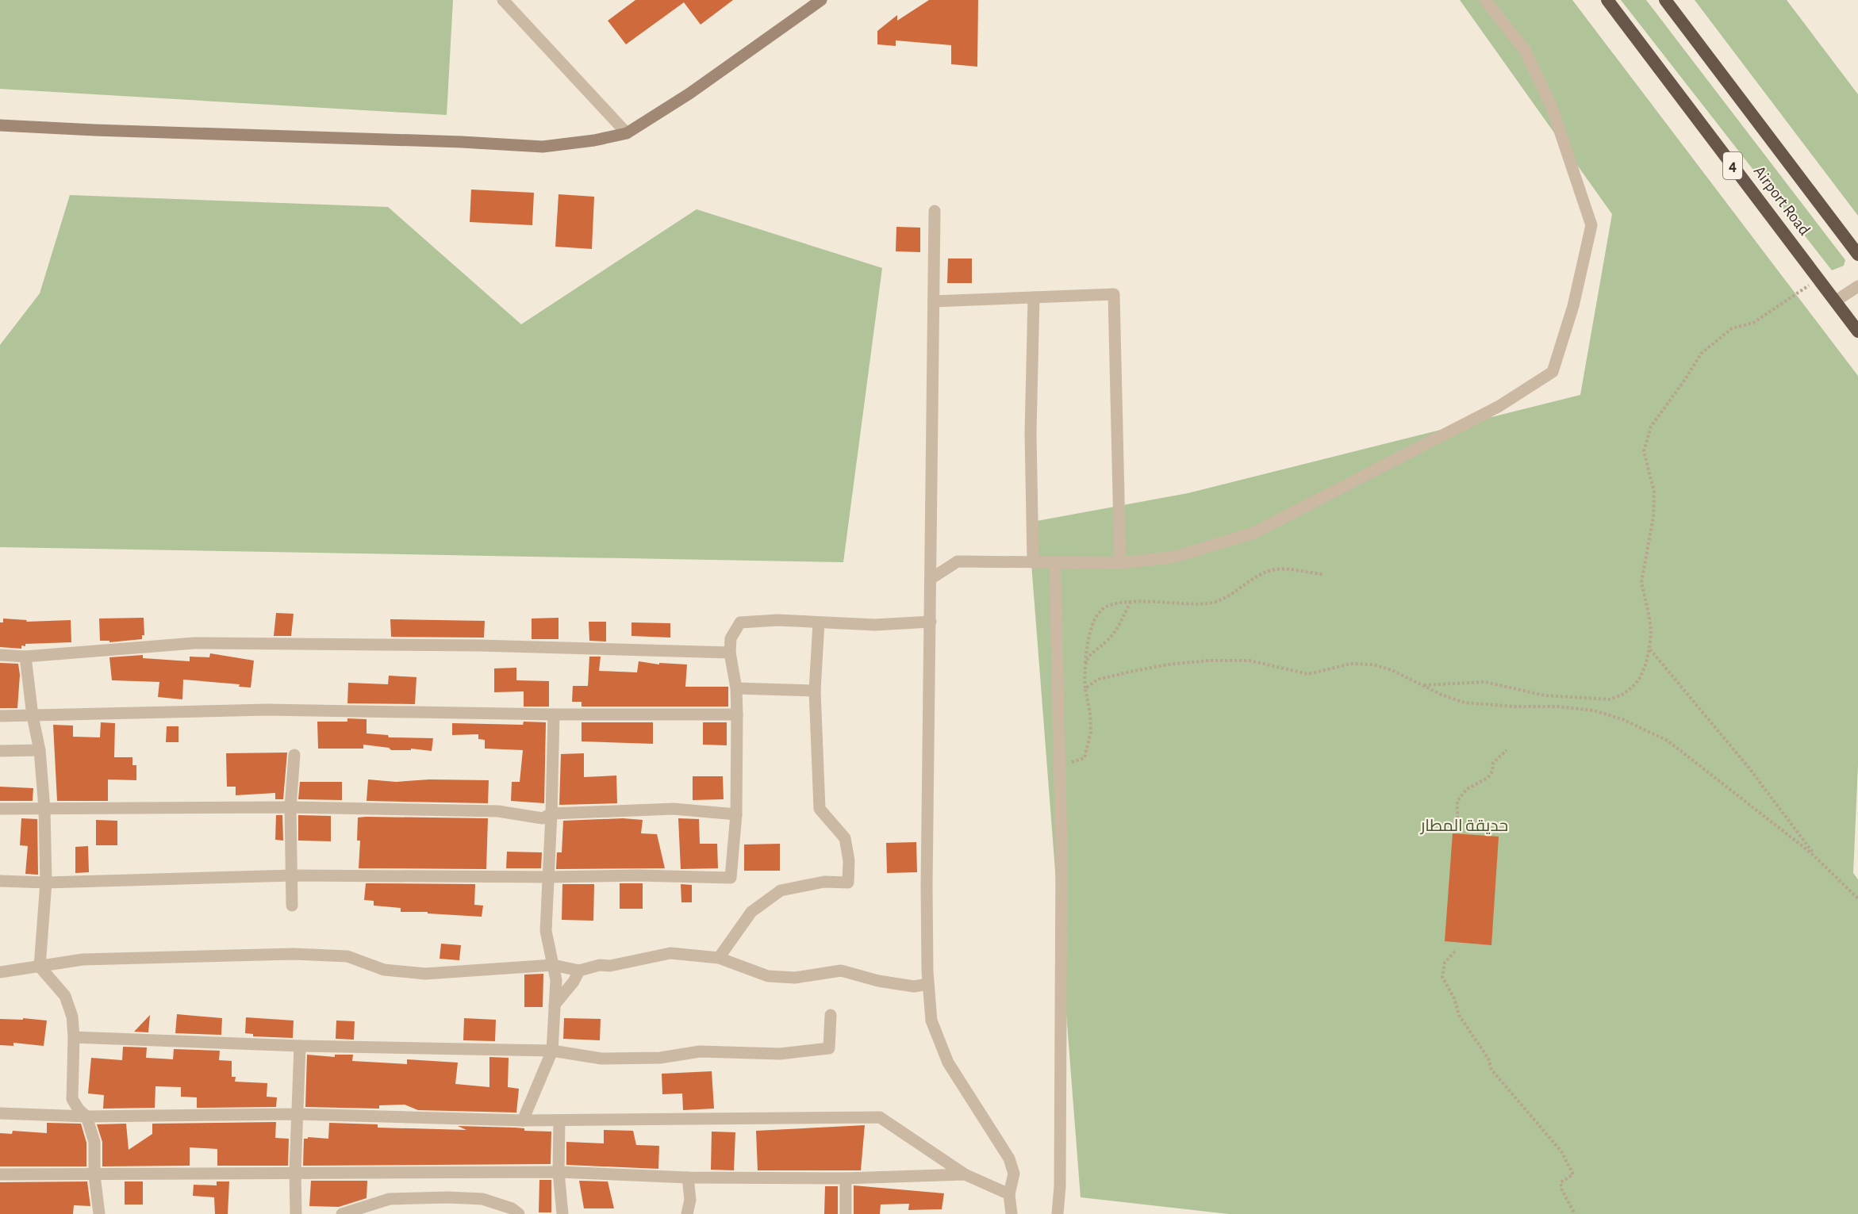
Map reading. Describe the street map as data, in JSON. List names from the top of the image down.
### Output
{
  "streets": {
    "highway": ["4", "Airport Road"]
  },
  "parks": ["حديقة المطار"]
}
